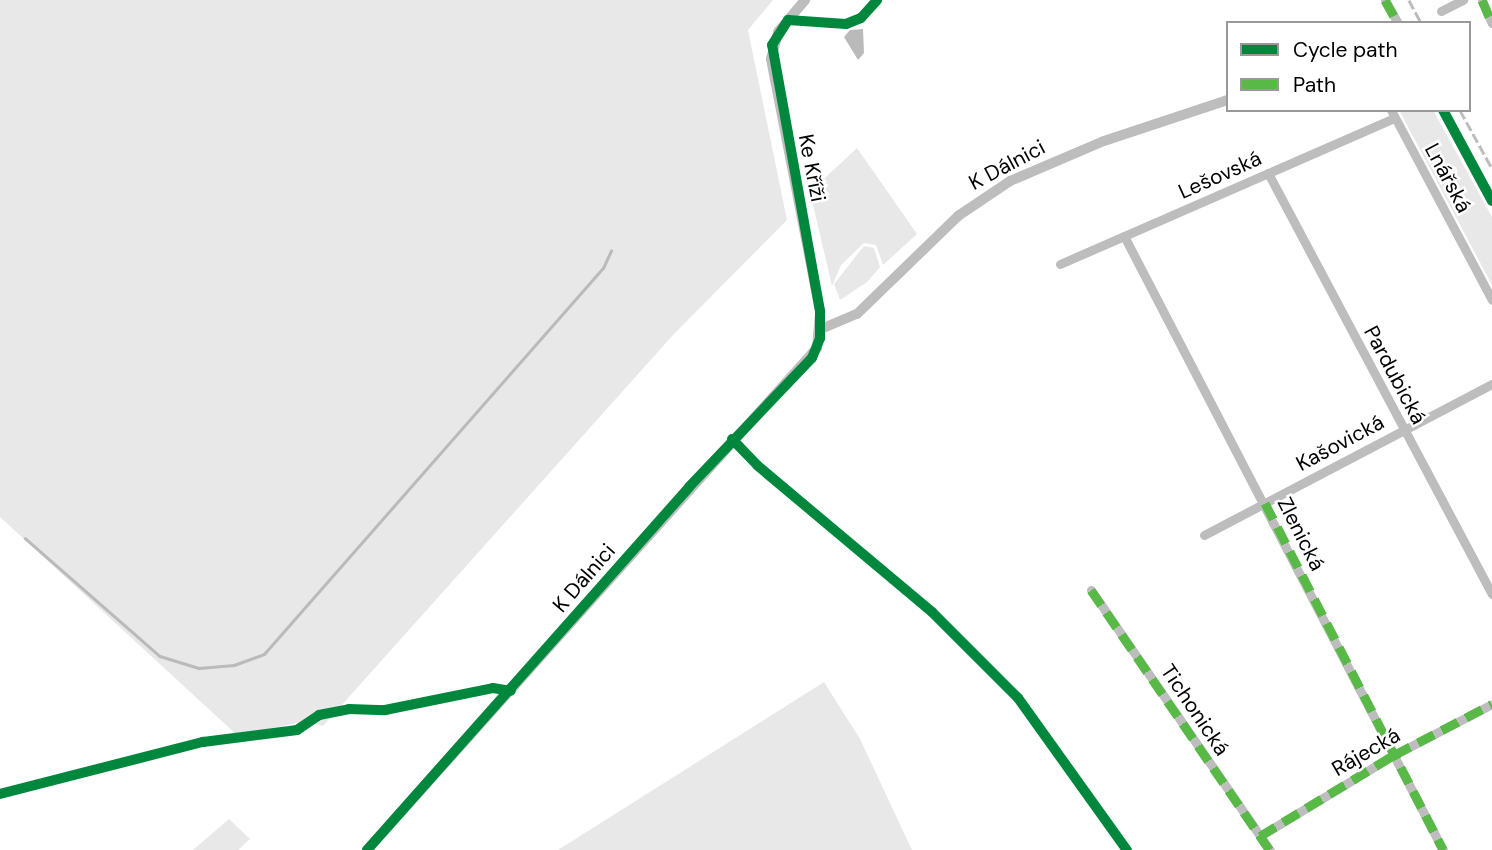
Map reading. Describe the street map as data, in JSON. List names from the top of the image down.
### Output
{
  "streets": {
    "street": [
      "K Dálnici",
      "Ke Kříži",
      "Lešovská",
      "Lnářská",
      "Pardubická",
      "Kašovická",
      "Zlenická",
      "Tichonická",
      "Rájecká"
    ]
  },
  "crossings": [
    ["K Dálnici", "Ke Kříži"],
    ["Lešovská", "Lnářská"],
    ["Lešovská", "Pardubická"],
    ["Lešovská", "Zlenická"],
    ["Pardubická", "Kašovická"],
    ["Kašovická", "Zlenická"],
    ["Zlenická", "Rájecká"],
    ["Tichonická", "Rájecká"]
  ],
  "legend": ["Cycle path", "Path"]
}
